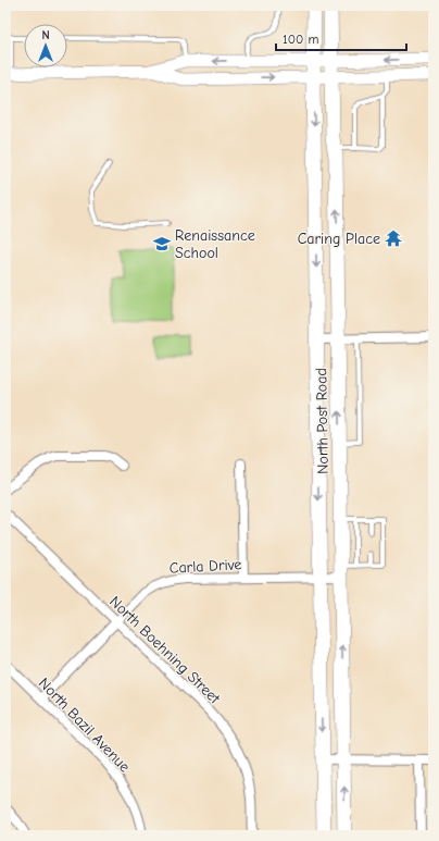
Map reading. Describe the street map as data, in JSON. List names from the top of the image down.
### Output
{
  "streets": {
    "main road": ["North Post Road"],
    "street": ["Carla Drive", "North Boehning Street", "North Bazil Avenue"]
  },
  "crossings": [
    ["North Post Road", "Carla Drive"],
    ["Carla Drive", "North Boehning Street"],
    ["Carla Drive", "North Bazil Avenue"]
  ],
  "places": {
    "temple": ["Caring Place"],
    "school or university": ["Renaissance School"]
  },
  "scale_bar": "100 m",
  "north": "top"
}
